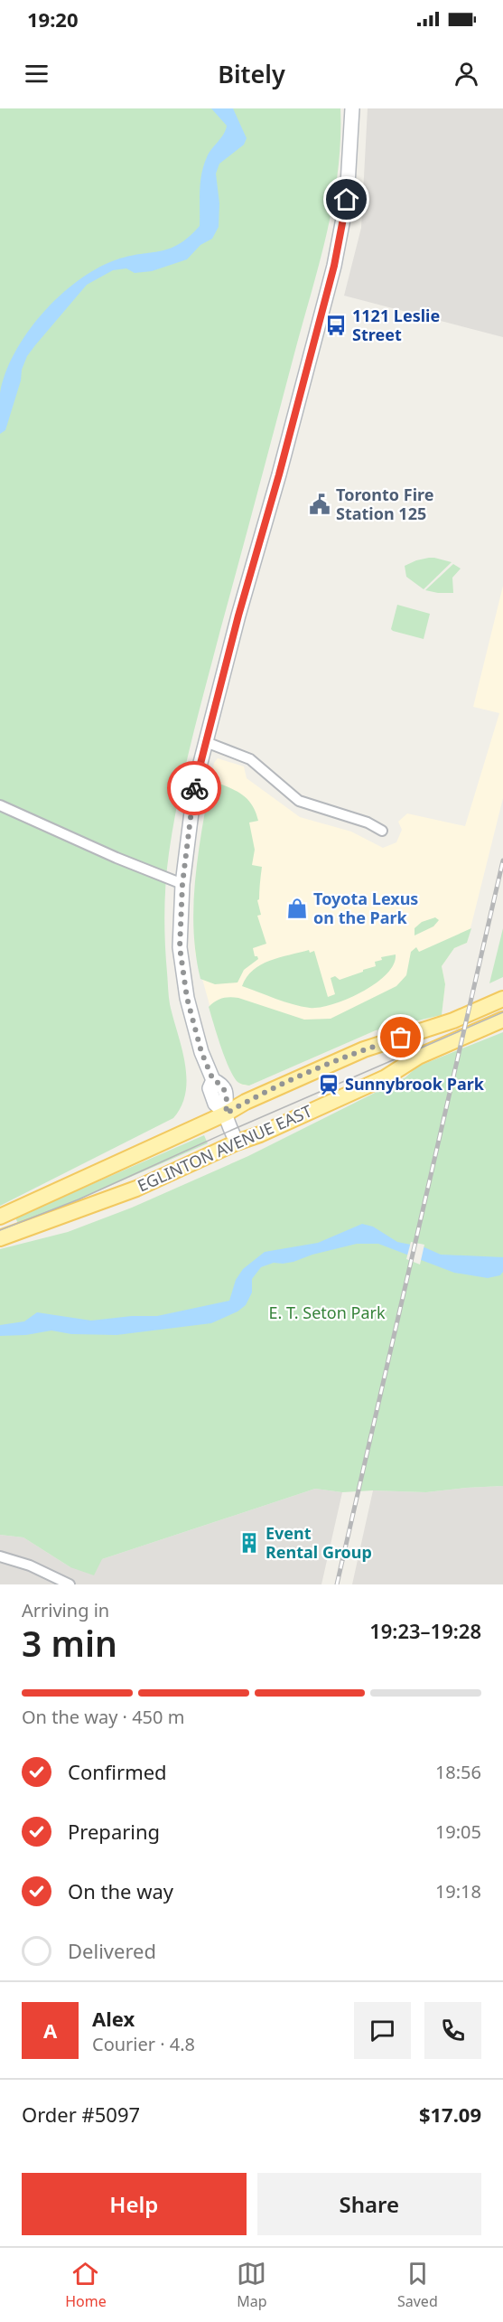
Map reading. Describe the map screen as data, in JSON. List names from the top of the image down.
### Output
{
  "streets": {
    "main road": ["EGLINTON AVENUE EAST"]
  },
  "parks": ["E. T. Seton Park"],
  "places": {
    "bus stop": ["1121 Leslie Street"],
    "public building": ["Toronto Fire Station 125"],
    "shop": ["Toyota Lexus on the Park"],
    "station": ["Sunnybrook Park"],
    "building": ["Event Rental Group"]
  },
  "page": {
    "status": "19:20",
    "header": "Bitely",
    "heading": ["3 min", "Arriving in", "19:23–19:28"],
    "panel": [
      "Alex",
      "Courier · 4.8",
      "Order #5097",
      "$17.09"
    ],
    "bar": "On the way · 450 m",
    "list": [
      ["Confirmed", "18:56"],
      ["Preparing", "19:05"],
      ["On the way", "19:18"],
      "Delivered"
    ],
    "round": "A",
    "buttons": ["Help", "Share"],
    "tabs": ["Home", "Map", "Saved"]
  }
}
